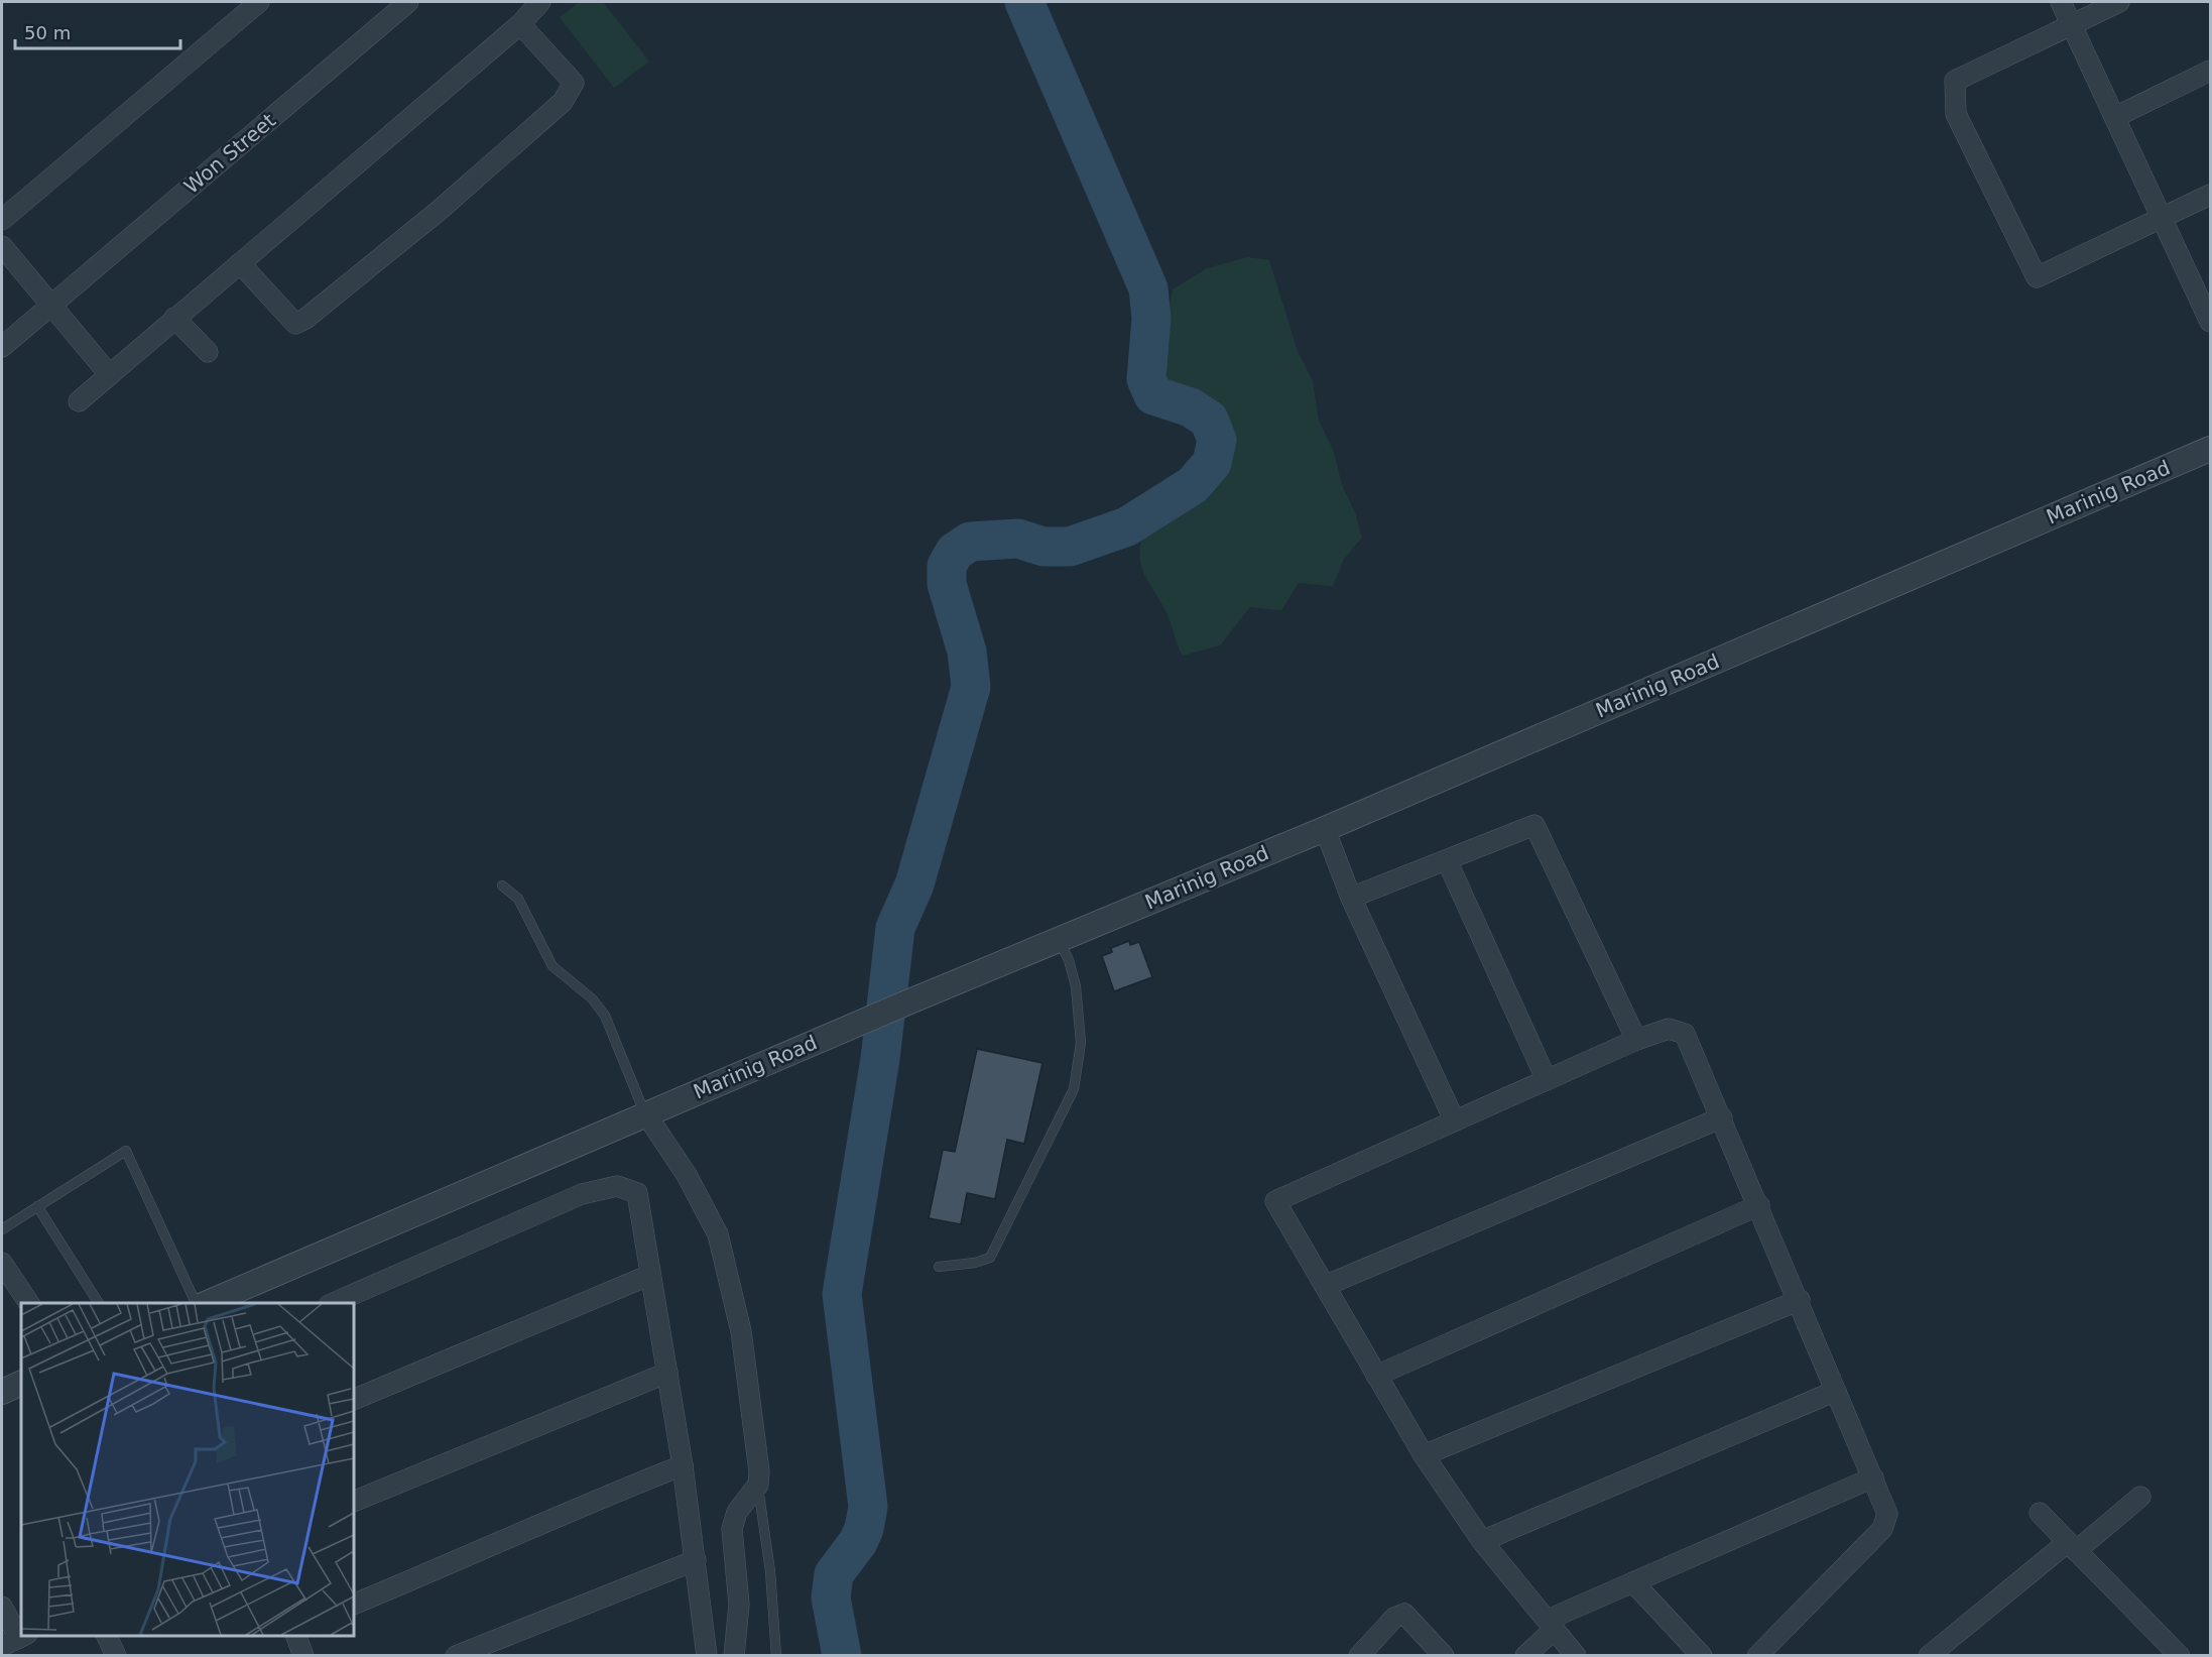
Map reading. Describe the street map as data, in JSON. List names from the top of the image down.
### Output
{
  "streets": {
    "street": ["Won Street", "Marinig Road"]
  },
  "scale_bar": "50 m"
}
